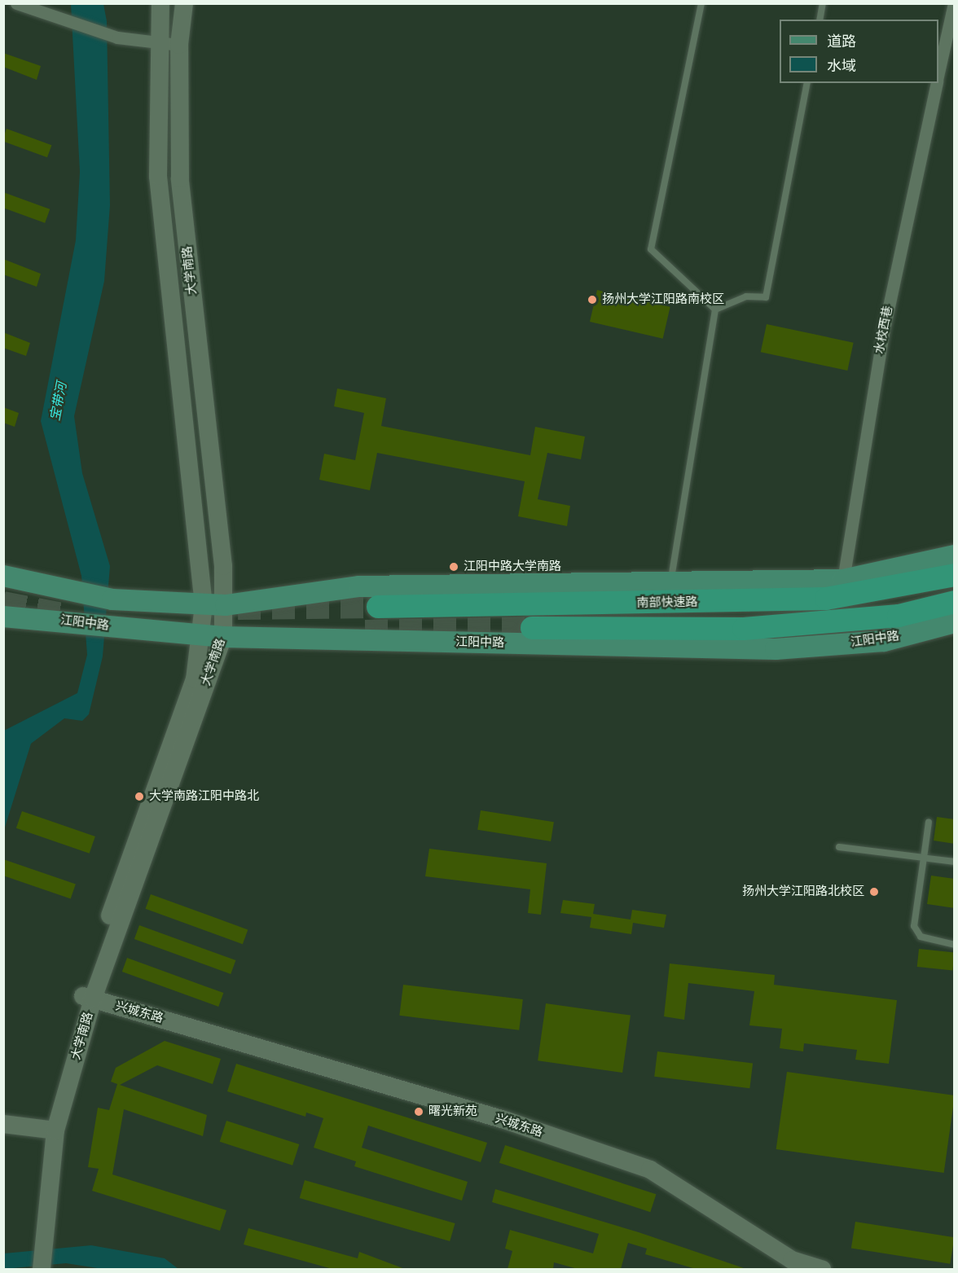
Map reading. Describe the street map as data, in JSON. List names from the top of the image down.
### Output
{
  "streets": {
    "highway": ["南部快速路"],
    "main road": ["江阳中路"],
    "street": ["大学南路", "水校西巷", "兴城东路"]
  },
  "crossings": [
    ["大学南路", "江阳中路"],
    ["大学南路", "兴城东路"]
  ],
  "water": ["宝带河"],
  "places": [
    "扬州大学江阳路南校区",
    "江阳中路大学南路",
    "大学南路江阳中路北",
    "扬州大学江阳路北校区",
    "曙光新苑"
  ],
  "legend": ["道路", "水域"]
}
